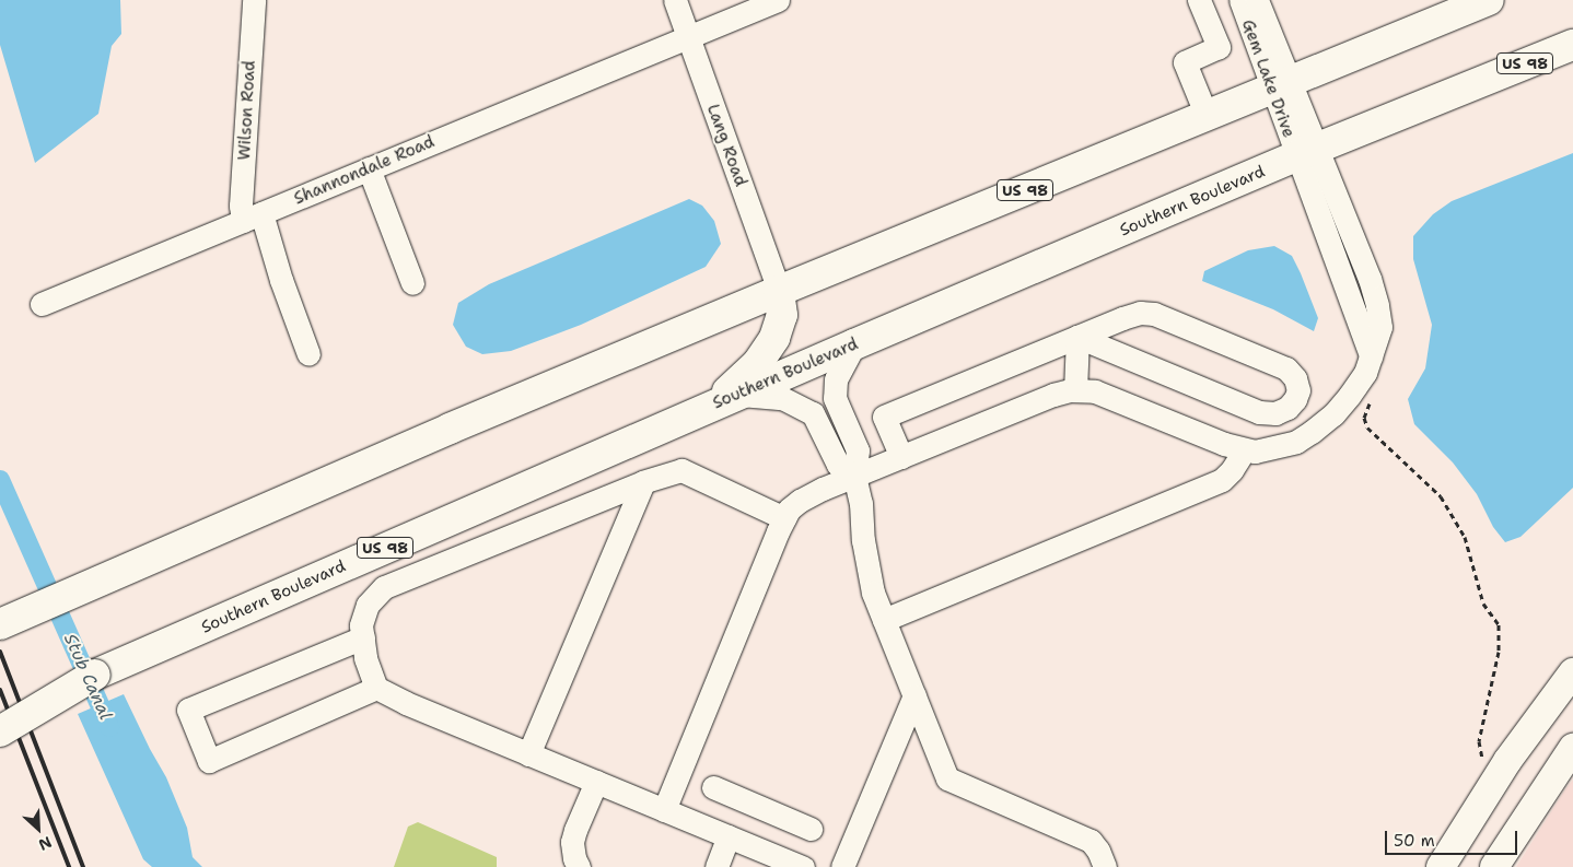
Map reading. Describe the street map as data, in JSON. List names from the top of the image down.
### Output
{
  "streets": {
    "highway": ["US 98", "Southern Boulevard"],
    "street": [
      "Gem Lake Drive",
      "Wilson Road",
      "Lang Road",
      "Shannondale Road"
    ]
  },
  "crossings": [
    ["US 98", "Gem Lake Drive"],
    ["US 98", "Lang Road"],
    ["Gem Lake Drive", "Southern Boulevard"],
    ["Wilson Road", "Shannondale Road"],
    ["Lang Road", "Shannondale Road"]
  ],
  "water": ["Stub Canal"],
  "scale_bar": "50 m",
  "north": "bottom right"
}
